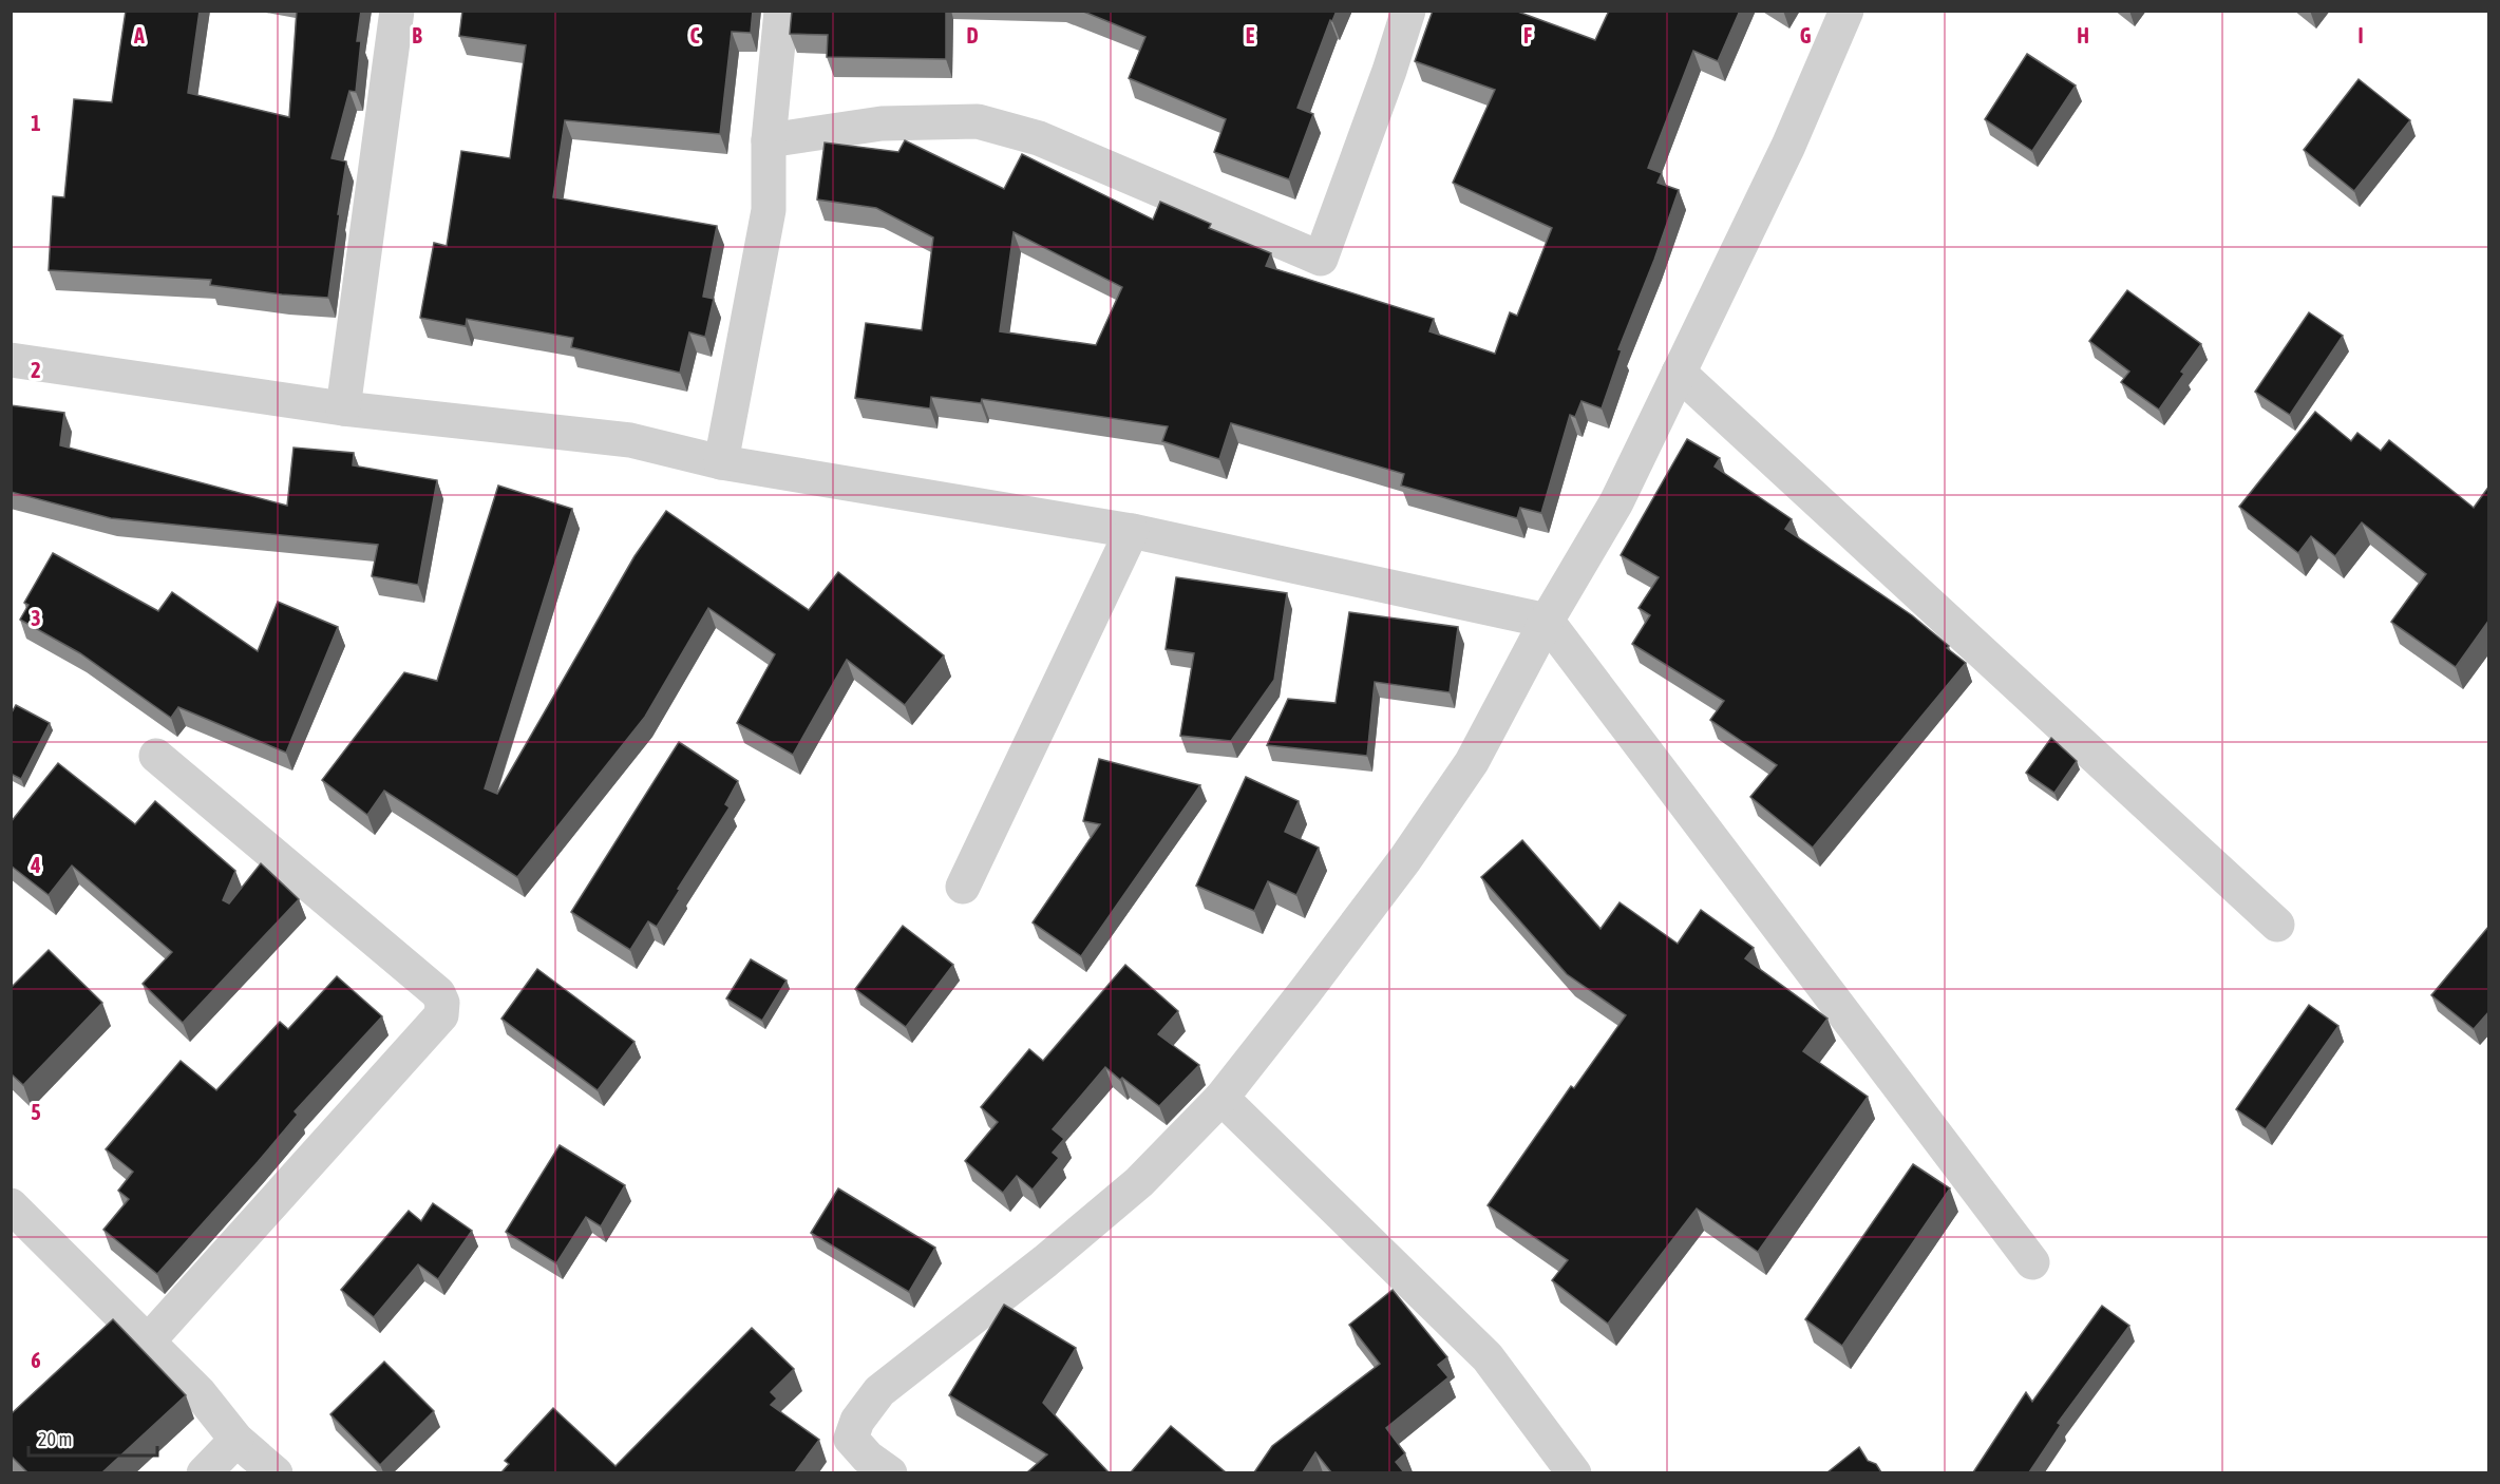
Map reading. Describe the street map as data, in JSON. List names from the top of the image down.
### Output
{
  "scale_bar": "20 m",
  "grid": {
    "columns": [
      "A",
      "B",
      "C",
      "D",
      "E",
      "F",
      "G",
      "H",
      "I"
    ],
    "rows": [
      "1",
      "2",
      "3",
      "4",
      "5",
      "6"
    ]
  }
}
